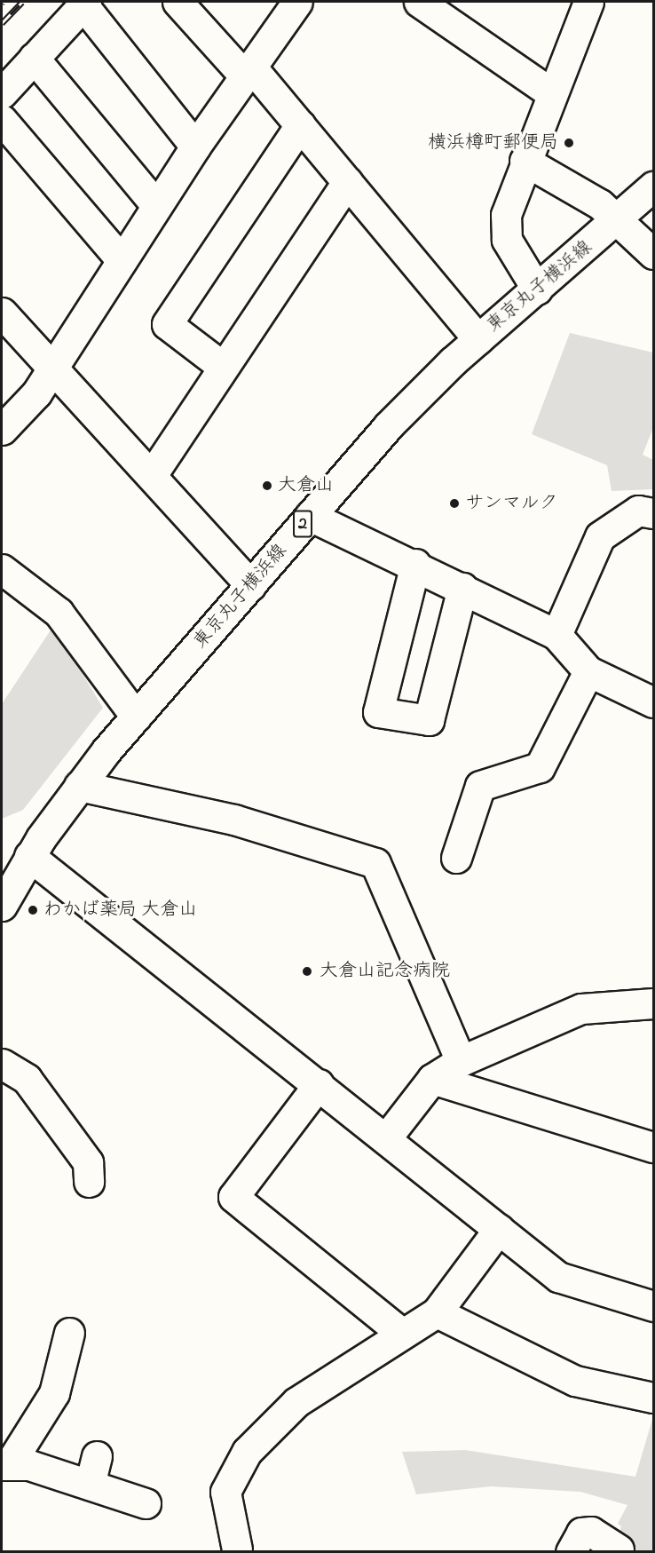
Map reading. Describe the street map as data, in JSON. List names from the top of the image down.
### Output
{
  "streets": {
    "street": ["東京丸子横浜線", "2"]
  },
  "places": [
    "横浜樽町郵便局",
    "大倉山",
    "サンマルク",
    "わかば薬局 大倉山",
    "大倉山記念病院"
  ]
}
